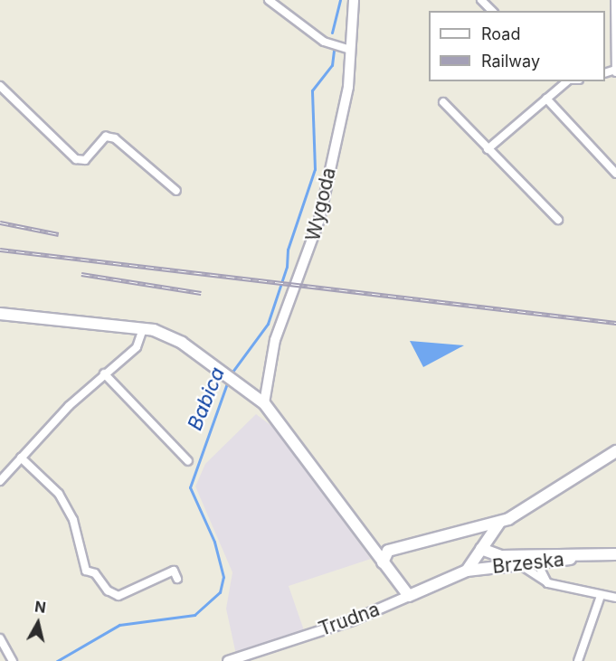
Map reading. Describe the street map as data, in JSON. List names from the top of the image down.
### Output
{
  "streets": {
    "main road": ["Brzeska", "Trudna"],
    "street": ["Wygoda"]
  },
  "crossings": [
    ["Brzeska", "Trudna"]
  ],
  "water": ["Babica"],
  "legend": ["Road", "Railway"],
  "north": "top"
}
